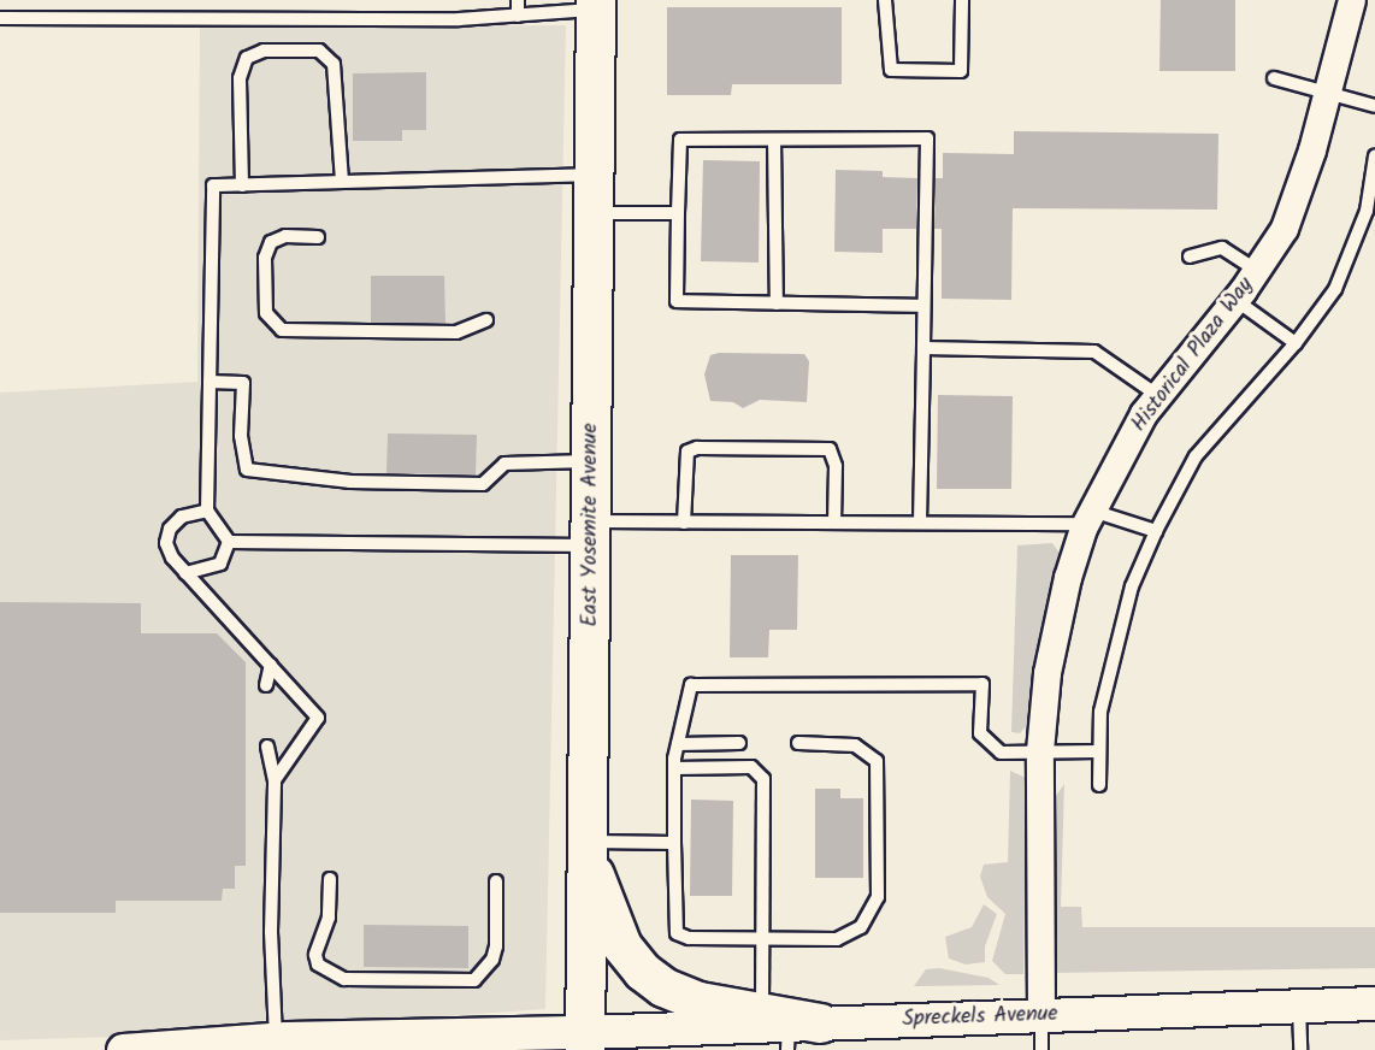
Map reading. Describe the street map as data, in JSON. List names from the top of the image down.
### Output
{
  "streets": {
    "main road": ["East Yosemite Avenue"],
    "street": ["Historical Plaza Way", "Spreckels Avenue"]
  },
  "crossings": [
    ["Historical Plaza Way", "Spreckels Avenue"],
    ["East Yosemite Avenue", "Spreckels Avenue"]
  ]
}
